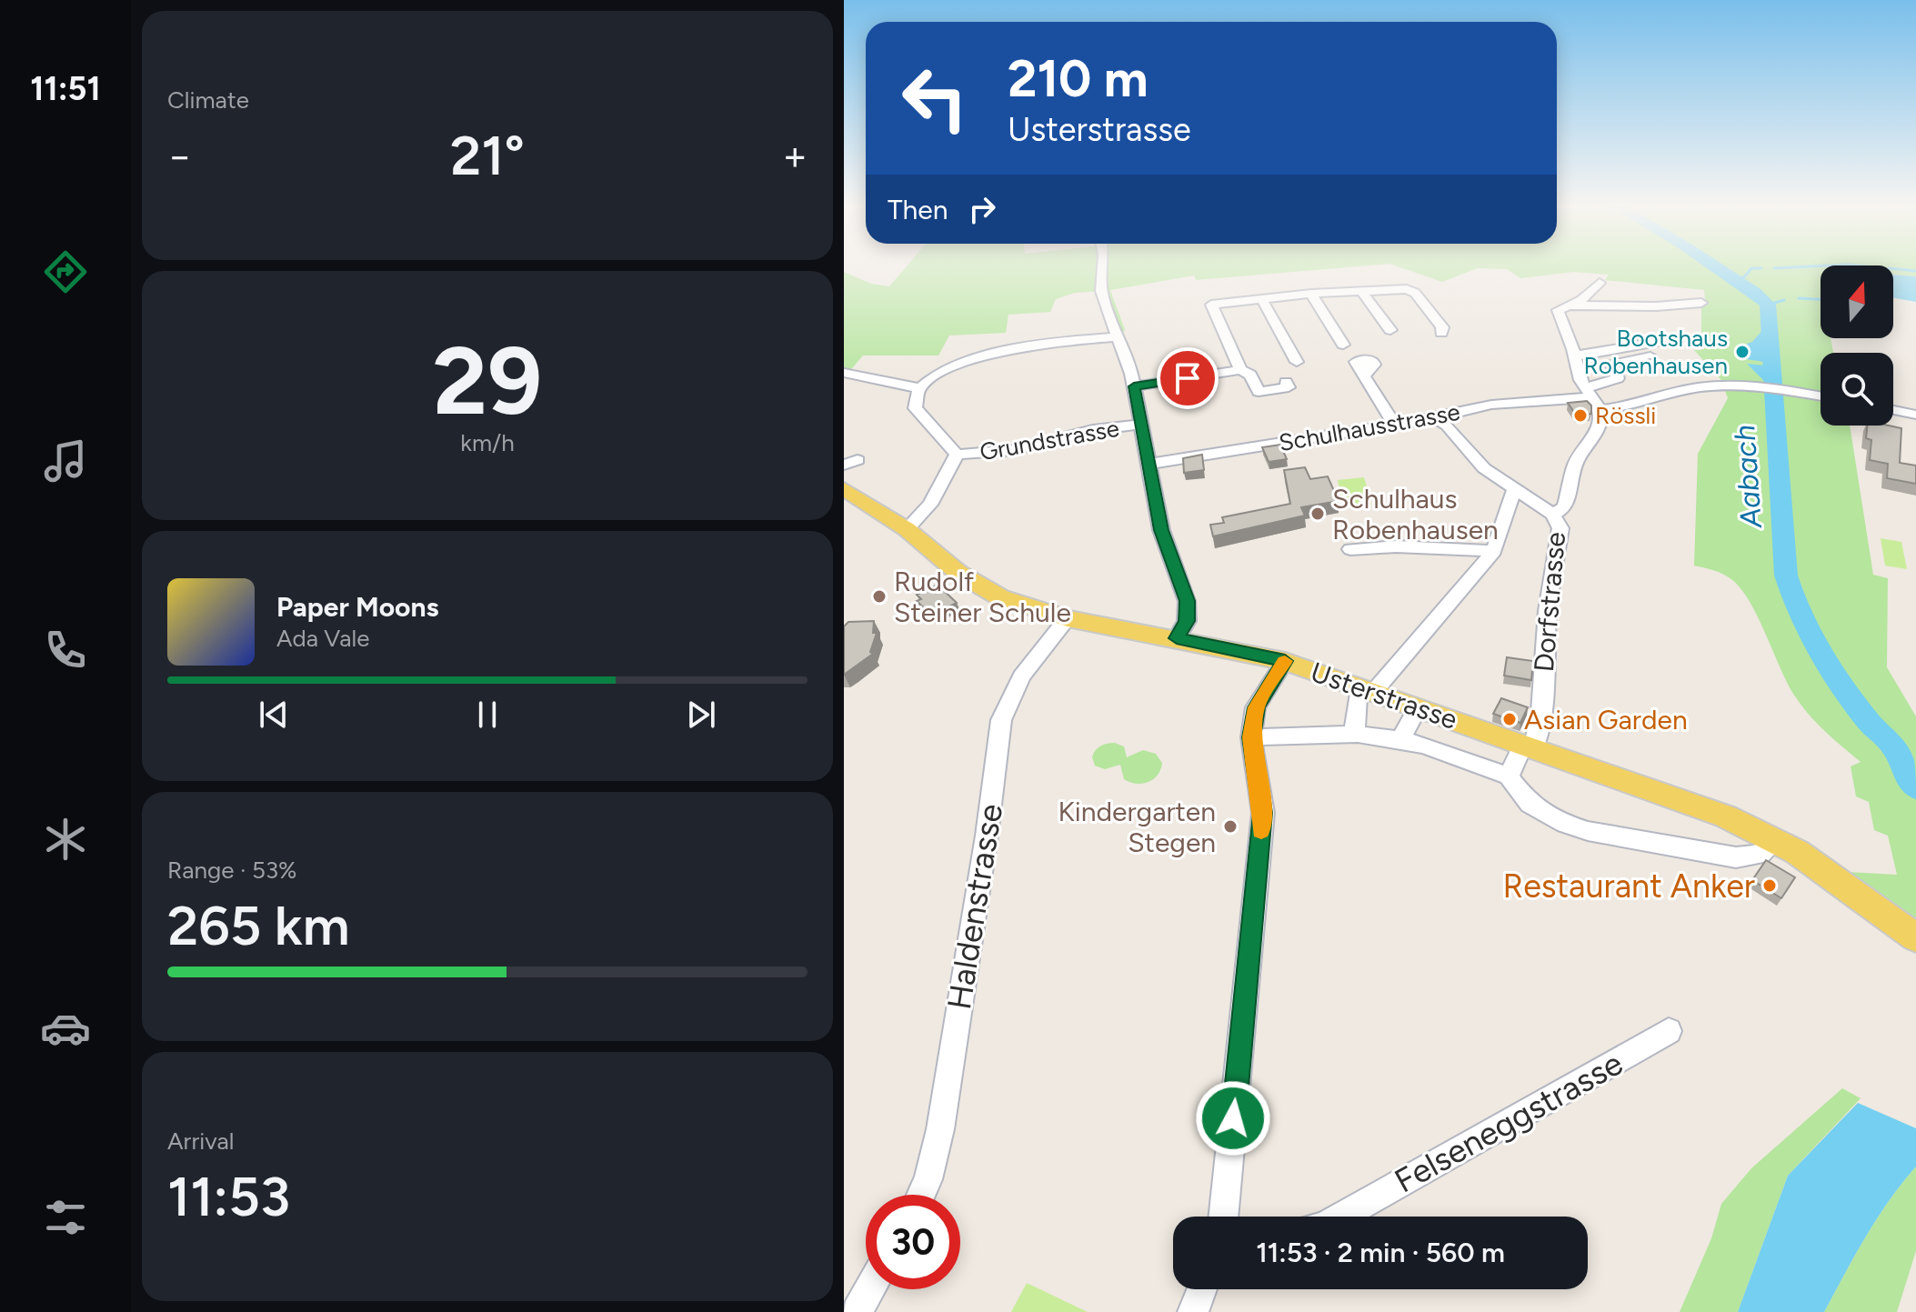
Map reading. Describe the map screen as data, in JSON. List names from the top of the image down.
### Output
{
  "streets": {
    "main road": ["Usterstrasse"],
    "street": [
      "Schulhausstrasse",
      "Grundstrasse",
      "Dorfstrasse",
      "Haldenstrasse",
      "Felseneggstrasse"
    ]
  },
  "crossings": [
    ["Dorfstrasse", "Usterstrasse"],
    ["Usterstrasse", "Haldenstrasse"]
  ],
  "water": ["Aabach"],
  "places": [
    "Bootshaus Robenhausen",
    "Rössli",
    "Schulhaus Robenhausen",
    "Rudolf Steiner Schule",
    "Asian Garden",
    "Kindergarten Stegen",
    "Restaurant Anker"
  ],
  "north": "top",
  "page": {
    "tabs": "11:51",
    "tile": [
      "Climate",
      ["29", "km/h"],
      ["Range · 53%", "265 km"],
      ["Arrival", "11:53"]
    ],
    "turn": ["210 m", "Usterstrasse"],
    "heat": ["−", "21°", "+"],
    "then": "Then",
    "song": ["Paper Moons", "Ada Vale"],
    "limit": "30",
    "trip": "11:53 · 2 min · 560 m"
  }
}
